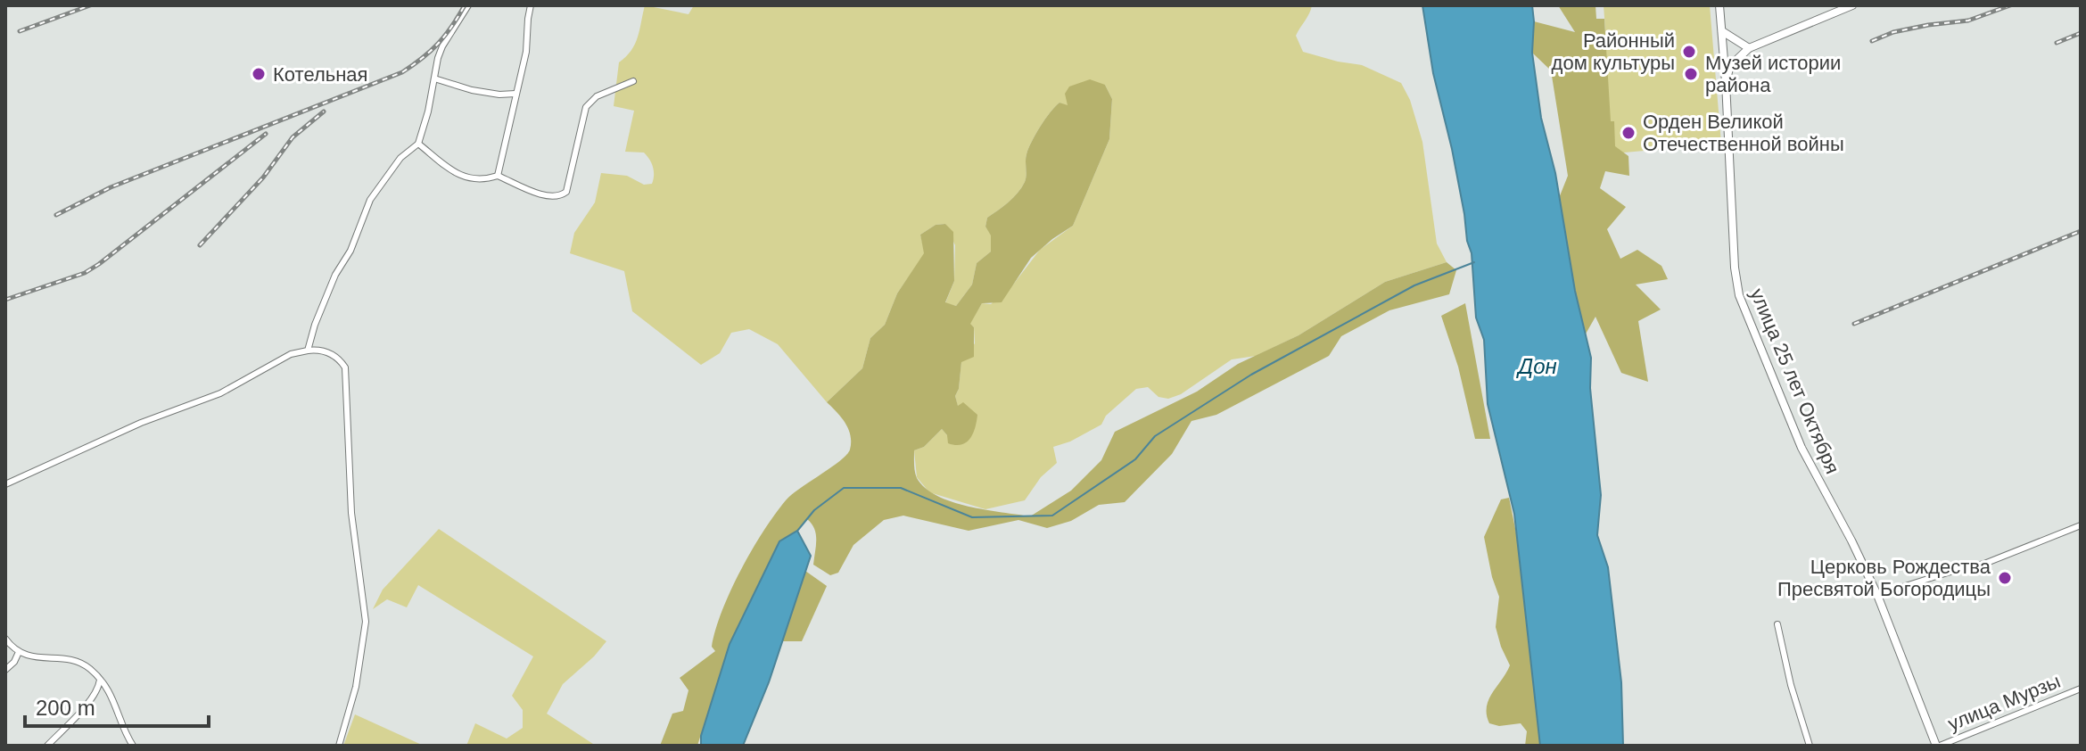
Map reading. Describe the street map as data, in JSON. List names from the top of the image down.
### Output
{
  "streets": {
    "street": ["улица 25 лет Октября", "улица Мурзы"]
  },
  "crossings": [
    ["улица 25 лет Октября", "улица Мурзы"]
  ],
  "water": ["Дон"],
  "places": [
    "Районный дом культуры",
    "Котельная",
    "Музей истории района",
    "Орден Великой Отечественной войны",
    "Церковь Рождества Пресвятой Богородицы"
  ],
  "scale_bar": "200 m"
}
